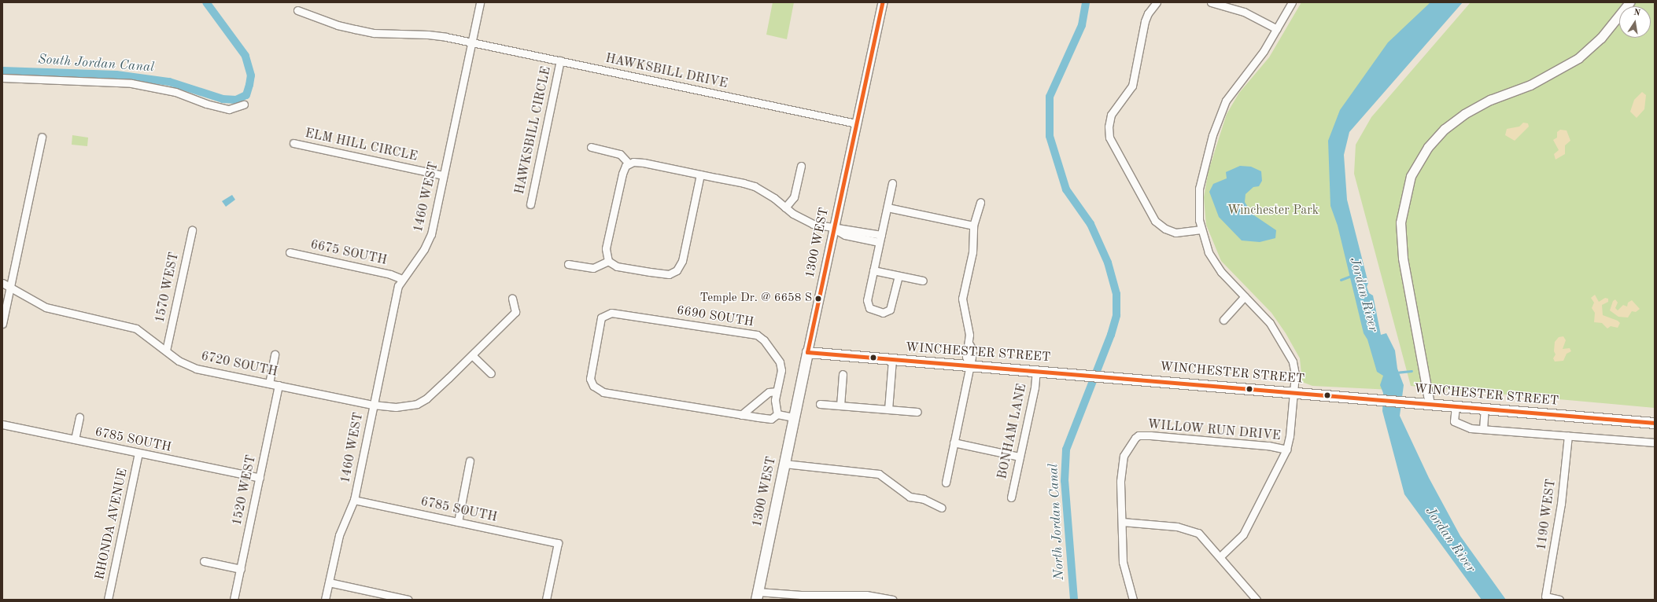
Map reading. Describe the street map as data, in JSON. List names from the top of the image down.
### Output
{
  "streets": {
    "main road": ["1300 WEST", "WINCHESTER STREET"],
    "street": [
      "HAWKSBILL DRIVE",
      "HAWKSBILL CIRCLE",
      "ELM HILL CIRCLE",
      "1460 WEST",
      "6675 SOUTH",
      "1570 WEST",
      "6690 SOUTH",
      "6720 SOUTH",
      "WILLOW RUN DRIVE",
      "BONHAM LANE",
      "6785 SOUTH",
      "1520 WEST",
      "1190 WEST",
      "RHONDA AVENUE"
    ]
  },
  "crossings": [
    ["HAWKSBILL DRIVE", "HAWKSBILL CIRCLE"],
    ["HAWKSBILL DRIVE", "1460 WEST"],
    ["HAWKSBILL DRIVE", "1300 WEST"],
    ["ELM HILL CIRCLE", "1460 WEST"],
    ["1460 WEST", "6675 SOUTH"],
    ["1460 WEST", "6720 SOUTH"],
    ["1460 WEST", "6785 SOUTH"],
    ["1300 WEST", "6690 SOUTH"],
    ["1300 WEST", "WINCHESTER STREET"],
    ["1570 WEST", "6720 SOUTH"],
    ["WINCHESTER STREET", "BONHAM LANE"],
    ["6720 SOUTH", "1520 WEST"],
    ["6785 SOUTH", "1520 WEST"],
    ["6785 SOUTH", "RHONDA AVENUE"]
  ],
  "water": ["South Jordan Canal", "Jordan River", "North Jordan Canal"],
  "parks": ["Winchester Park"],
  "places": ["Temple Dr. @ 6658 S"],
  "north": "top"
}
